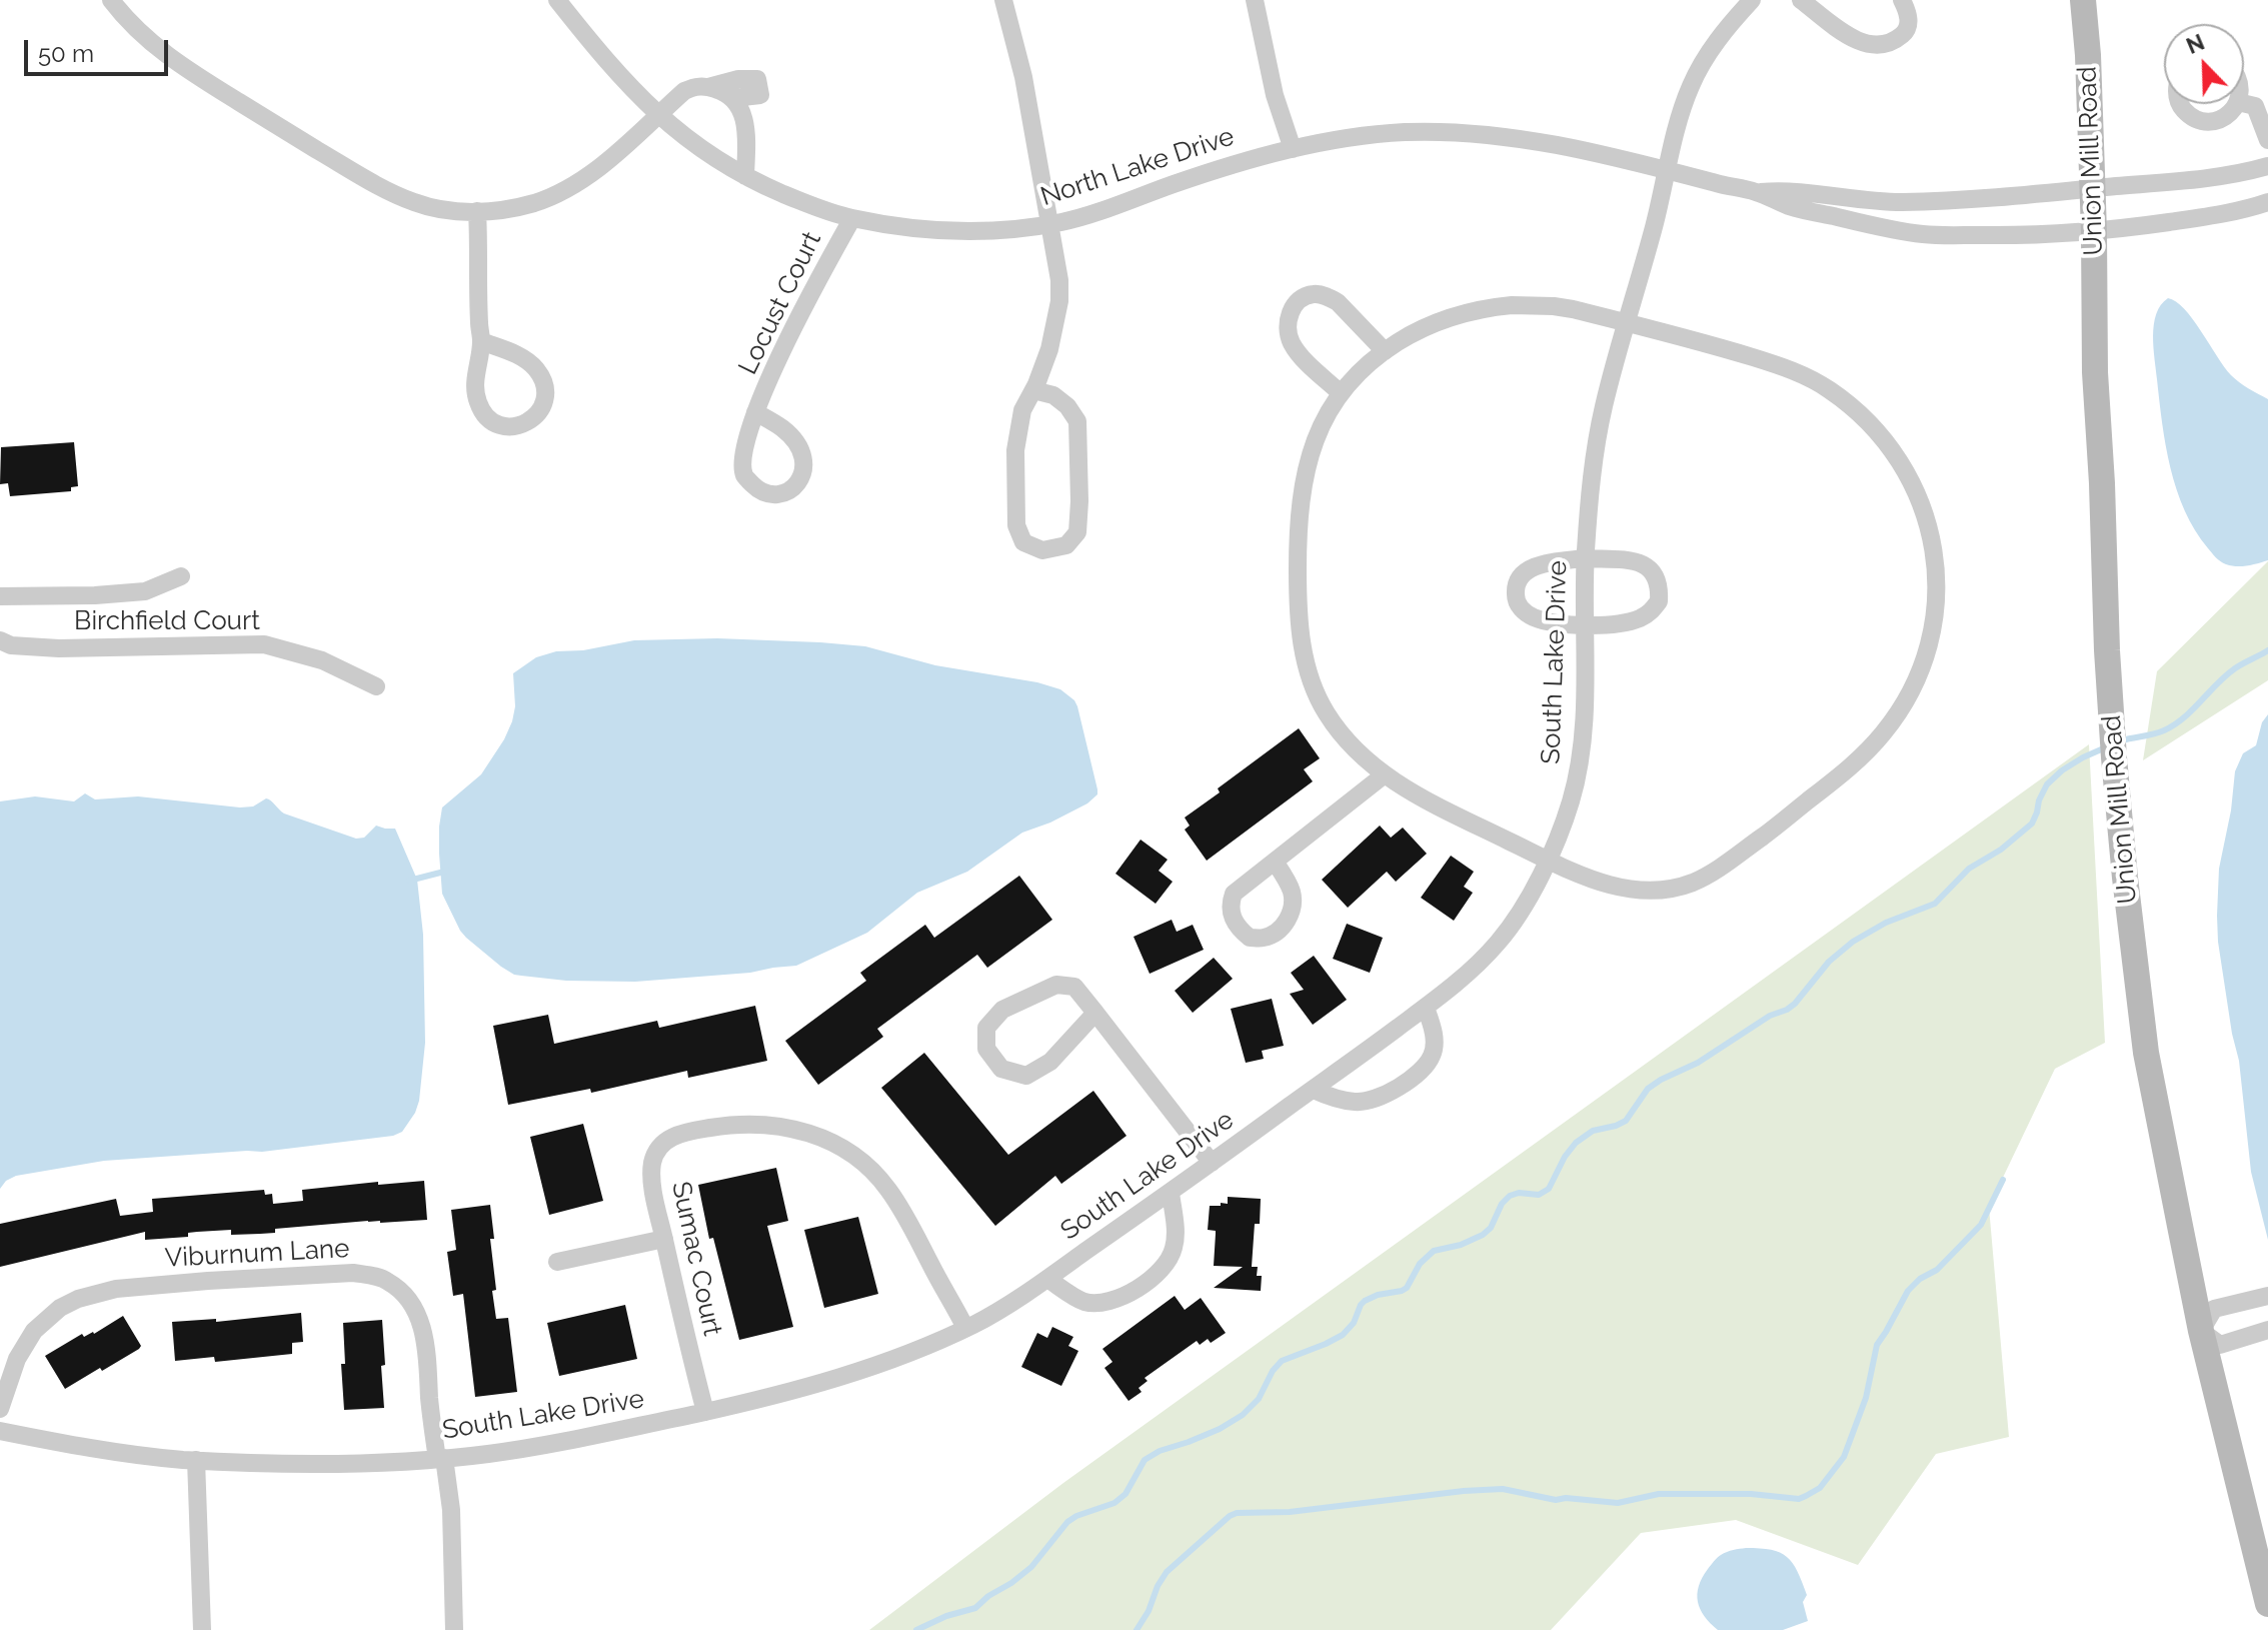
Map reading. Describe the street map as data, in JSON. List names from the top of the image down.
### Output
{
  "streets": {
    "street": [
      "Union Mill Road",
      "North Lake Drive",
      "Locust Court",
      "Birchfield Court",
      "South Lake Drive",
      "Viburnum Lane",
      "Sumac Court"
    ]
  },
  "crossings": [
    ["Union Mill Road", "North Lake Drive"],
    ["North Lake Drive", "Locust Court"],
    ["North Lake Drive", "South Lake Drive"],
    ["South Lake Drive", "Viburnum Lane"],
    ["South Lake Drive", "Sumac Court"]
  ],
  "scale_bar": "50 m",
  "north": "top left"
}
